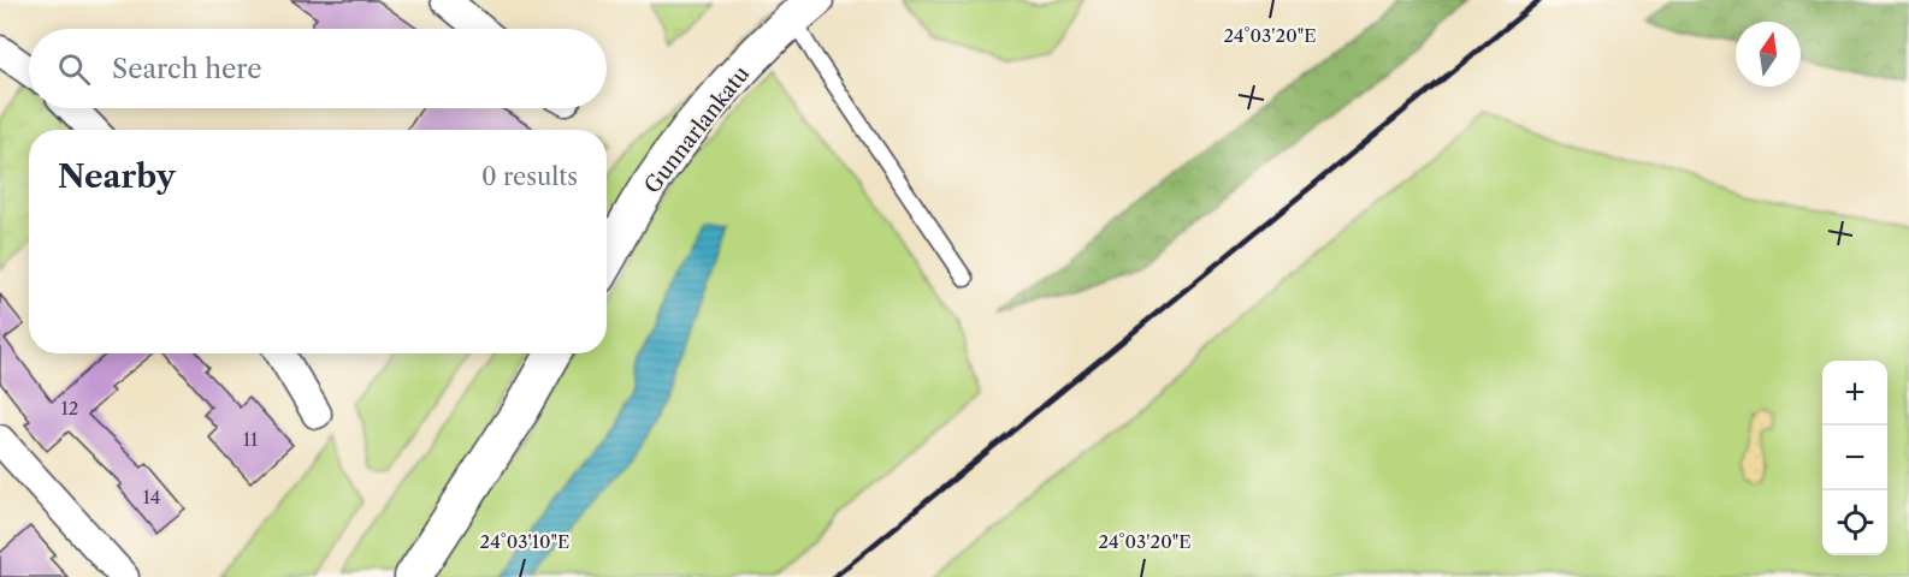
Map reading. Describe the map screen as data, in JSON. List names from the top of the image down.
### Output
{
  "streets": {
    "street": ["Gunnarlankatu"]
  },
  "house_numbers": ["12", "11", "14"],
  "north": "top",
  "page": {
    "search": "Search here",
    "heading": ["Nearby", "0 results"],
    "map_buttons": ["+", "−"]
  },
  "coordinates": ["24°03'20\"E", "24°03'10\"E"]
}
